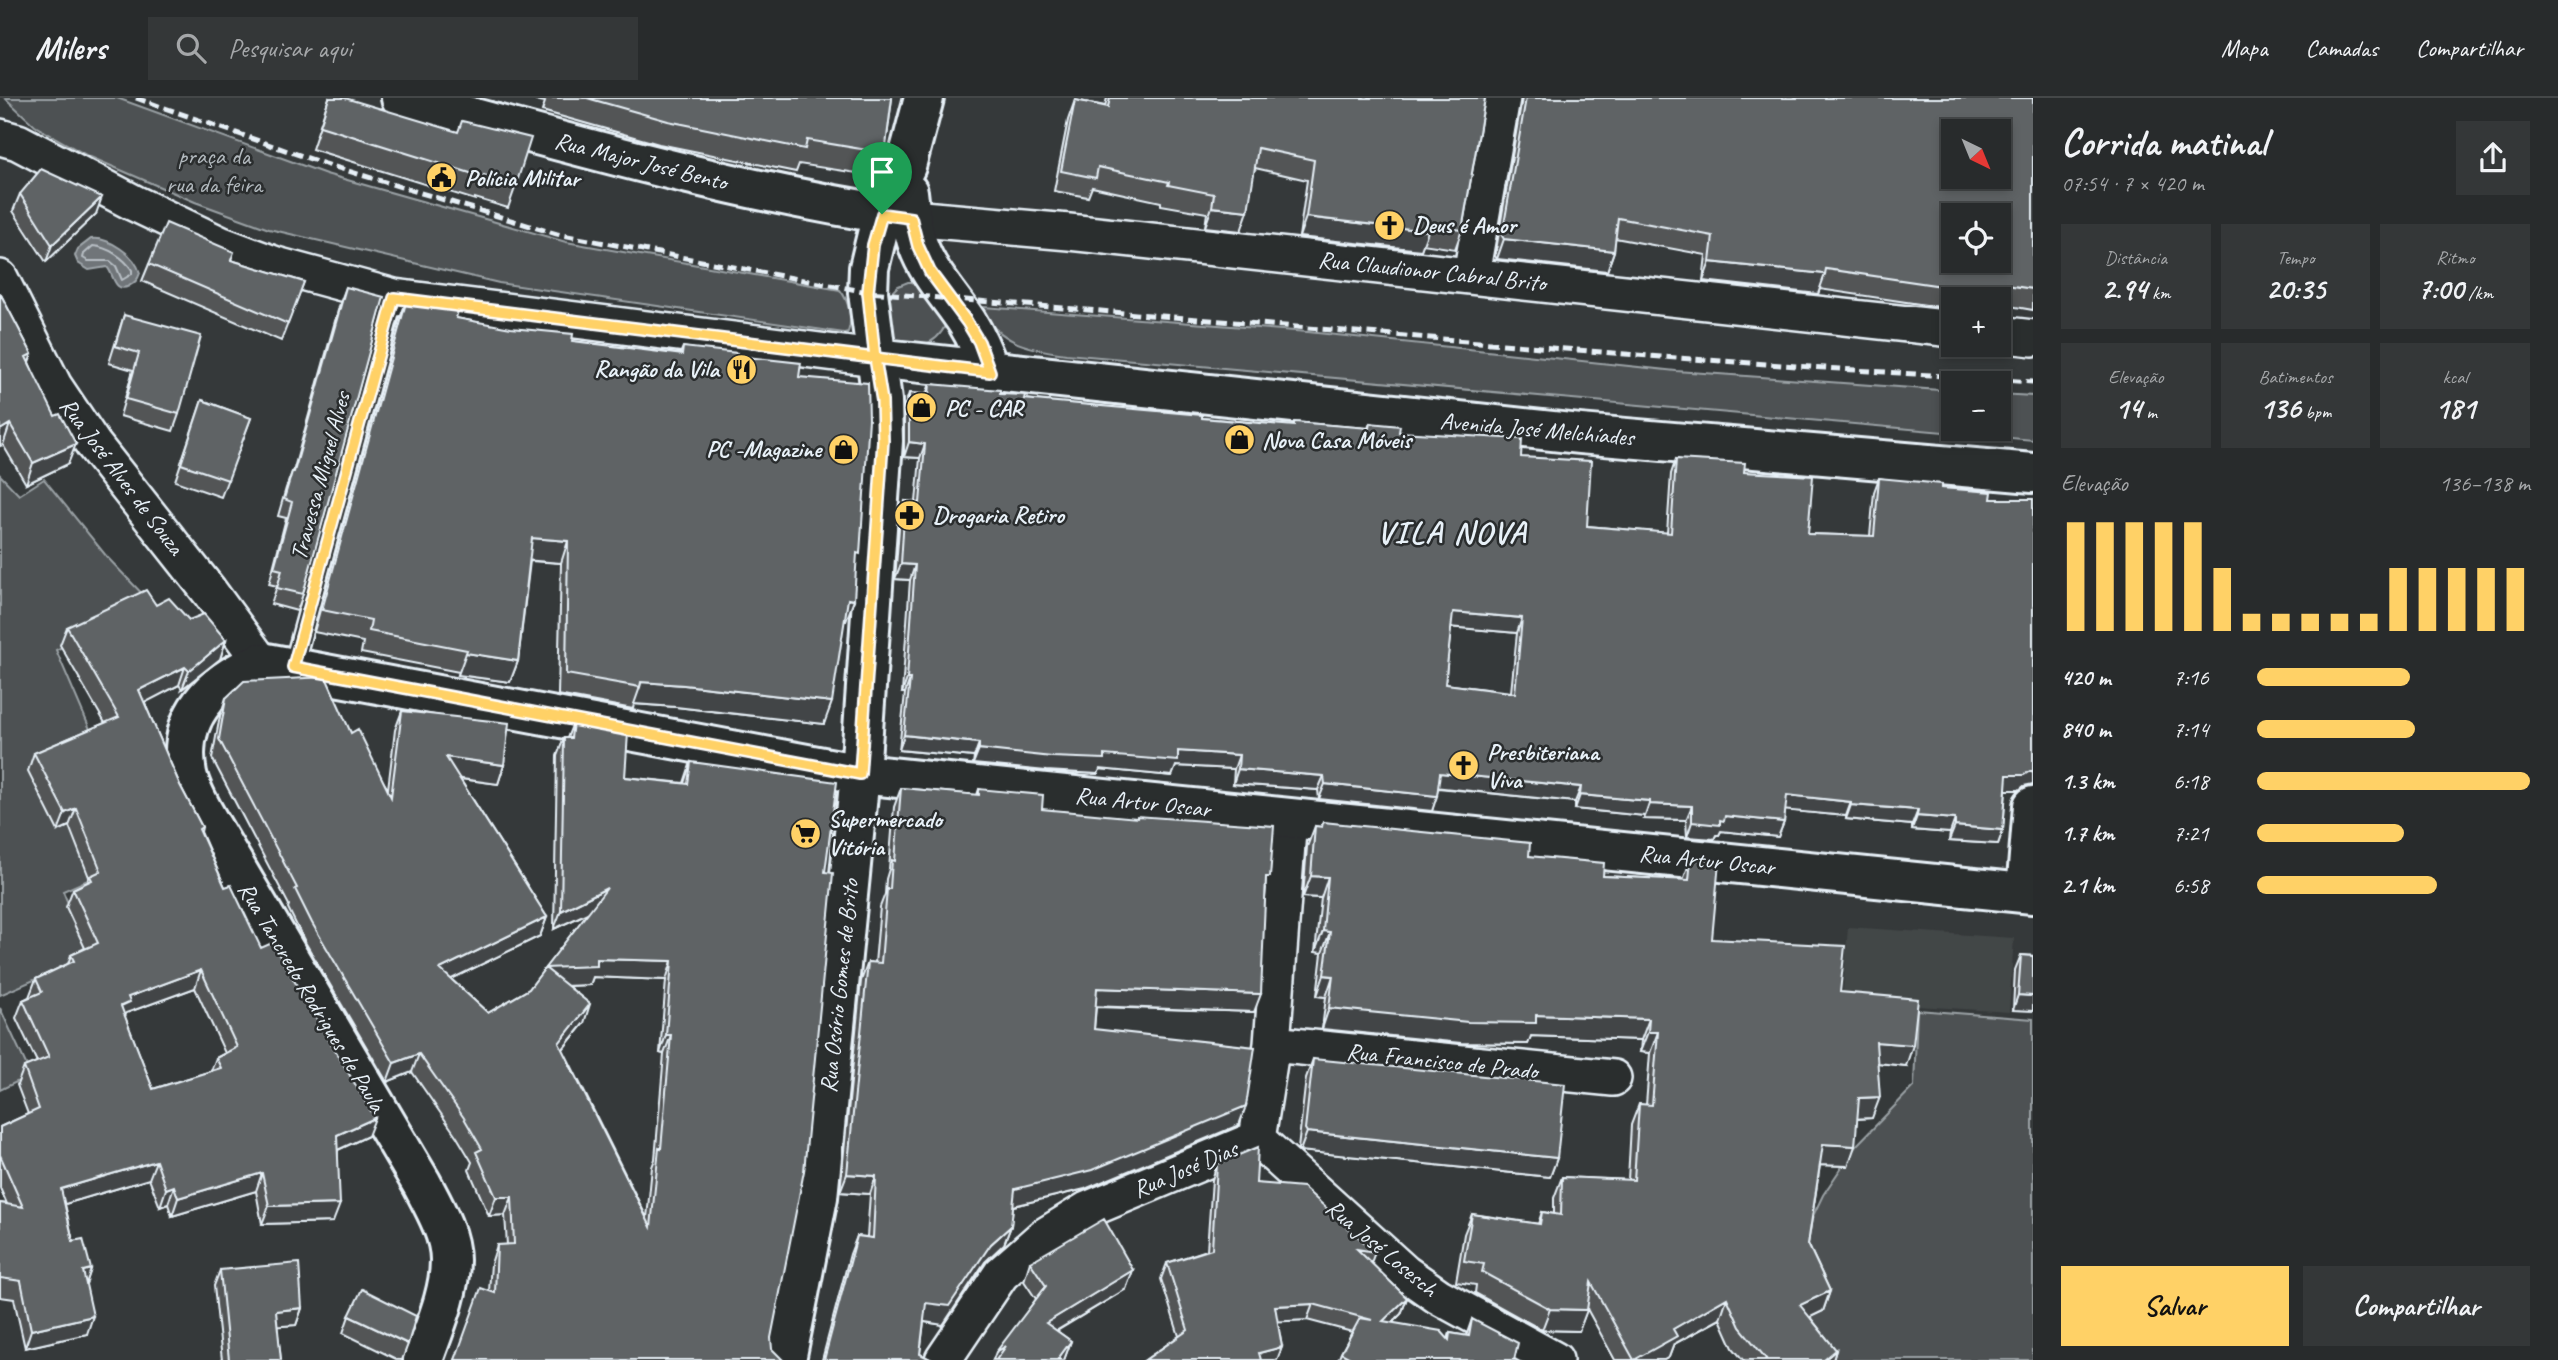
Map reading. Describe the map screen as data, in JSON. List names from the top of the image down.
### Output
{
  "streets": {
    "street": [
      "Rua Major José Bento",
      "Rua Claudionor Cabral Brito",
      "Avenida José Melchíades",
      "Rua José Alves de Souza",
      "Rua Artur Oscar",
      "Rua Osório Gomes de Brito",
      "Rua Tancredo Rodrigues de Paula",
      "Rua Francisco de Prado",
      "Rua José Dias",
      "Rua José Losesch"
    ],
    "lane": ["Travessa Miguel Alves"]
  },
  "crossings": [
    ["Rua Major José Bento", "Rua Claudionor Cabral Brito"],
    ["Rua Major José Bento", "Rua Osório Gomes de Brito"],
    ["Rua Claudionor Cabral Brito", "Rua Osório Gomes de Brito"],
    ["Avenida José Melchíades", "Rua Osório Gomes de Brito"],
    ["Rua José Alves de Souza", "Travessa Miguel Alves"],
    ["Rua José Alves de Souza", "Rua Artur Oscar"],
    ["Rua José Alves de Souza", "Rua Tancredo Rodrigues de Paula"],
    ["Travessa Miguel Alves", "Rua Artur Oscar"],
    ["Travessa Miguel Alves", "Rua Tancredo Rodrigues de Paula"],
    ["Rua Artur Oscar", "Rua Osório Gomes de Brito"],
    ["Rua Artur Oscar", "Rua Tancredo Rodrigues de Paula"],
    ["Rua Artur Oscar", "Rua José Dias"],
    ["Rua Francisco de Prado", "Rua José Dias"],
    ["Rua José Dias", "Rua José Losesch"]
  ],
  "districts": ["VILA NOVA"],
  "parks": ["praça da rua da feira"],
  "places": {
    "public building": ["Polícia Militar"],
    "church": ["Deus é Amor", "Presbiteriana Viva"],
    "restaurant": ["Rangão da Vila"],
    "shop": ["PC - CAR", "Nova Casa Móveis", "PC -Magazine"],
    "pharmacy": ["Drogaria Retiro"],
    "supermarket": ["Supermercado Vitória"]
  },
  "north": "bottom right",
  "page": {
    "header": "Milers",
    "search": "Pesquisar aqui",
    "nav": ["Mapa", "Camadas", "Compartilhar"],
    "heading": ["Corrida matinal", "07:54 · 7 × 420 m"],
    "map_buttons": ["+", "−"],
    "stats": [
      ["Distância", "2.94 km"],
      ["Tempo", "20:35"],
      ["Ritmo", "7:00 /km"],
      ["Elevação", "14 m"],
      ["Batimentos", "136 bpm"],
      ["kcal", "181"]
    ],
    "chart": ["Elevação", "136–138 m"],
    "list": [
      {
        "name": "420 m",
        "note": "7:16"
      },
      {
        "name": "840 m",
        "note": "7:14"
      },
      {
        "name": "1.3 km",
        "note": "6:18"
      },
      {
        "name": "1.7 km",
        "note": "7:21"
      },
      {
        "name": "2.1 km",
        "note": "6:58"
      }
    ],
    "buttons": ["Salvar", "Compartilhar"]
  }
}
